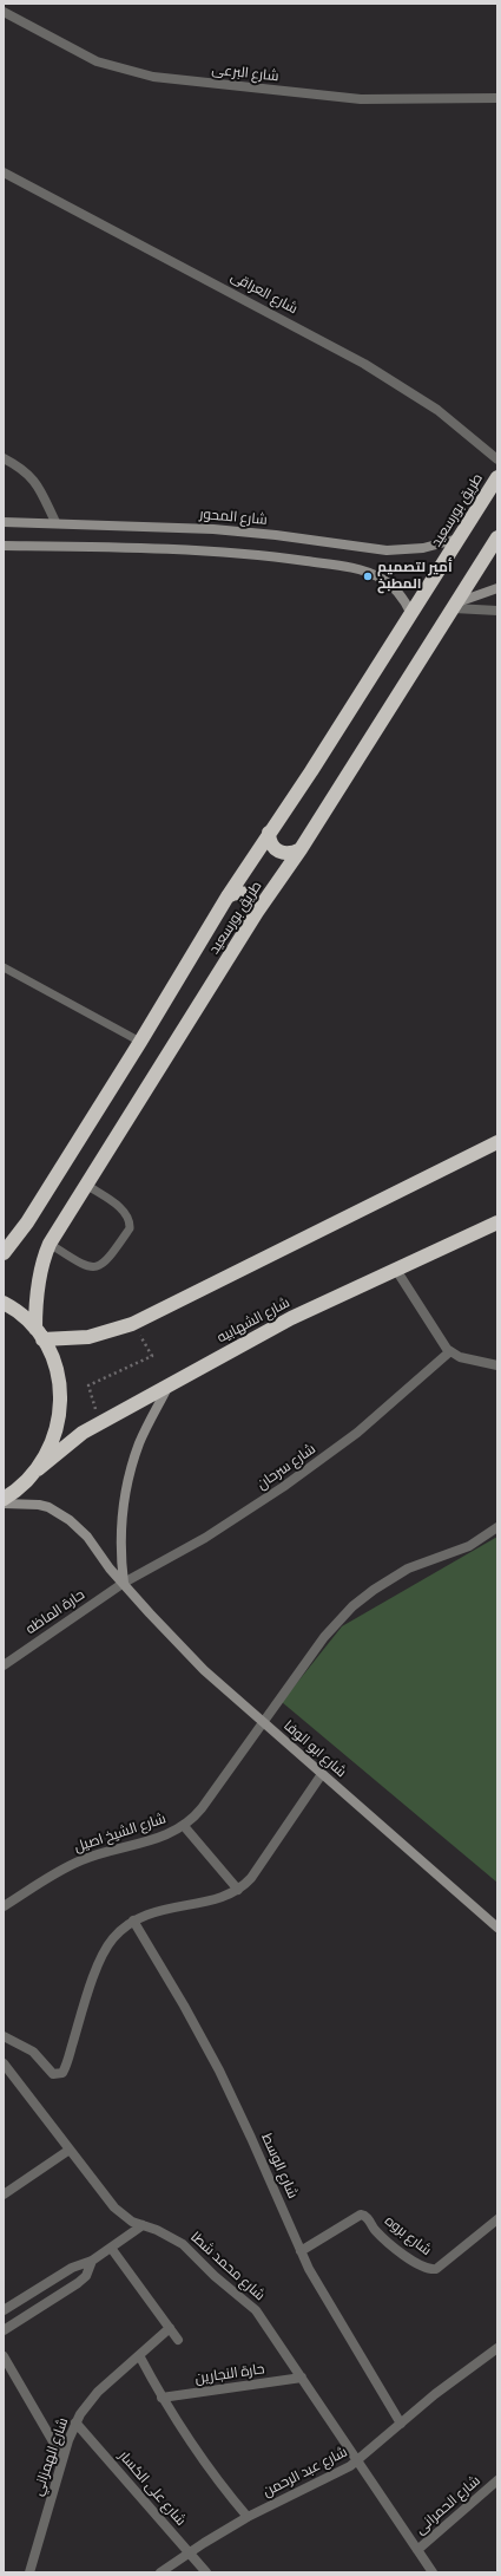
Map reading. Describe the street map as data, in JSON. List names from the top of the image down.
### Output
{
  "streets": {
    "highway": ["طريق بورسعيد", "شارع الشهابيه"],
    "street": [
      "شارع البرعى",
      "شارع العراقى",
      "شارع المحور",
      "شارع سرحان",
      "حارة الماظه",
      "شارع ابو الوفا",
      "شارع الشيخ اصيل",
      "شارع الوسط",
      "شارع بروه",
      "شارع محمد شطا",
      "حارة النجارين",
      "شارع الهمزاني",
      "شارع عبد الرحمن",
      "شارع على الكسار",
      "شارع الحمرانى"
    ]
  },
  "crossings": [
    ["طريق بورسعيد", "شارع المحور"],
    ["شارع سرحان", "حارة الماظه"],
    ["شارع سرحان", "شارع ابو الوفا"],
    ["حارة الماظه", "شارع ابو الوفا"],
    ["شارع ابو الوفا", "شارع الشيخ اصيل"],
    ["شارع الوسط", "شارع بروه"],
    ["شارع الوسط", "شارع عبد الرحمن"],
    ["شارع محمد شطا", "حارة النجارين"],
    ["شارع محمد شطا", "شارع عبد الرحمن"],
    ["شارع محمد شطا", "شارع الحمرانى"],
    ["شارع الهمزاني", "شارع على الكسار"],
    ["شارع عبد الرحمن", "شارع على الكسار"]
  ],
  "places": ["أمير لتصميم المطبخ"]
}
